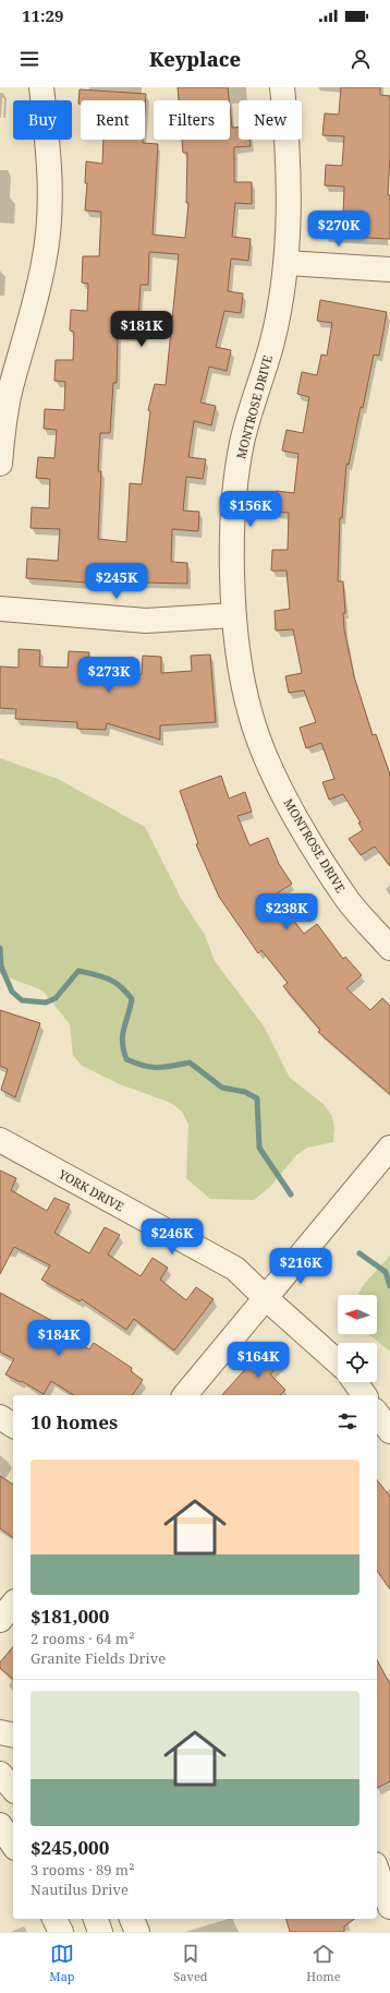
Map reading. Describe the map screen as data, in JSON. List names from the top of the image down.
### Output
{
  "streets": {
    "street": ["MONTROSE DRIVE", "YORK DRIVE"]
  },
  "north": "left",
  "page": {
    "status": "11:29",
    "header": "Keyplace",
    "chip": [
      "Buy",
      "Rent",
      "Filters",
      "New"
    ],
    "price": [
      "$270K",
      "$181K",
      "$156K",
      "$245K",
      "$273K",
      "$238K",
      "$246K",
      "$216K",
      "$184K",
      "$164K"
    ],
    "heading": "10 homes",
    "list": [
      {
        "name": "$181,000",
        "note": "2 rooms · 64 m² · Granite Fields Drive"
      },
      {
        "name": "$245,000",
        "note": "3 rooms · 89 m² · Nautilus Drive"
      }
    ],
    "tabs": ["Map", "Saved", "Home"]
  }
}
